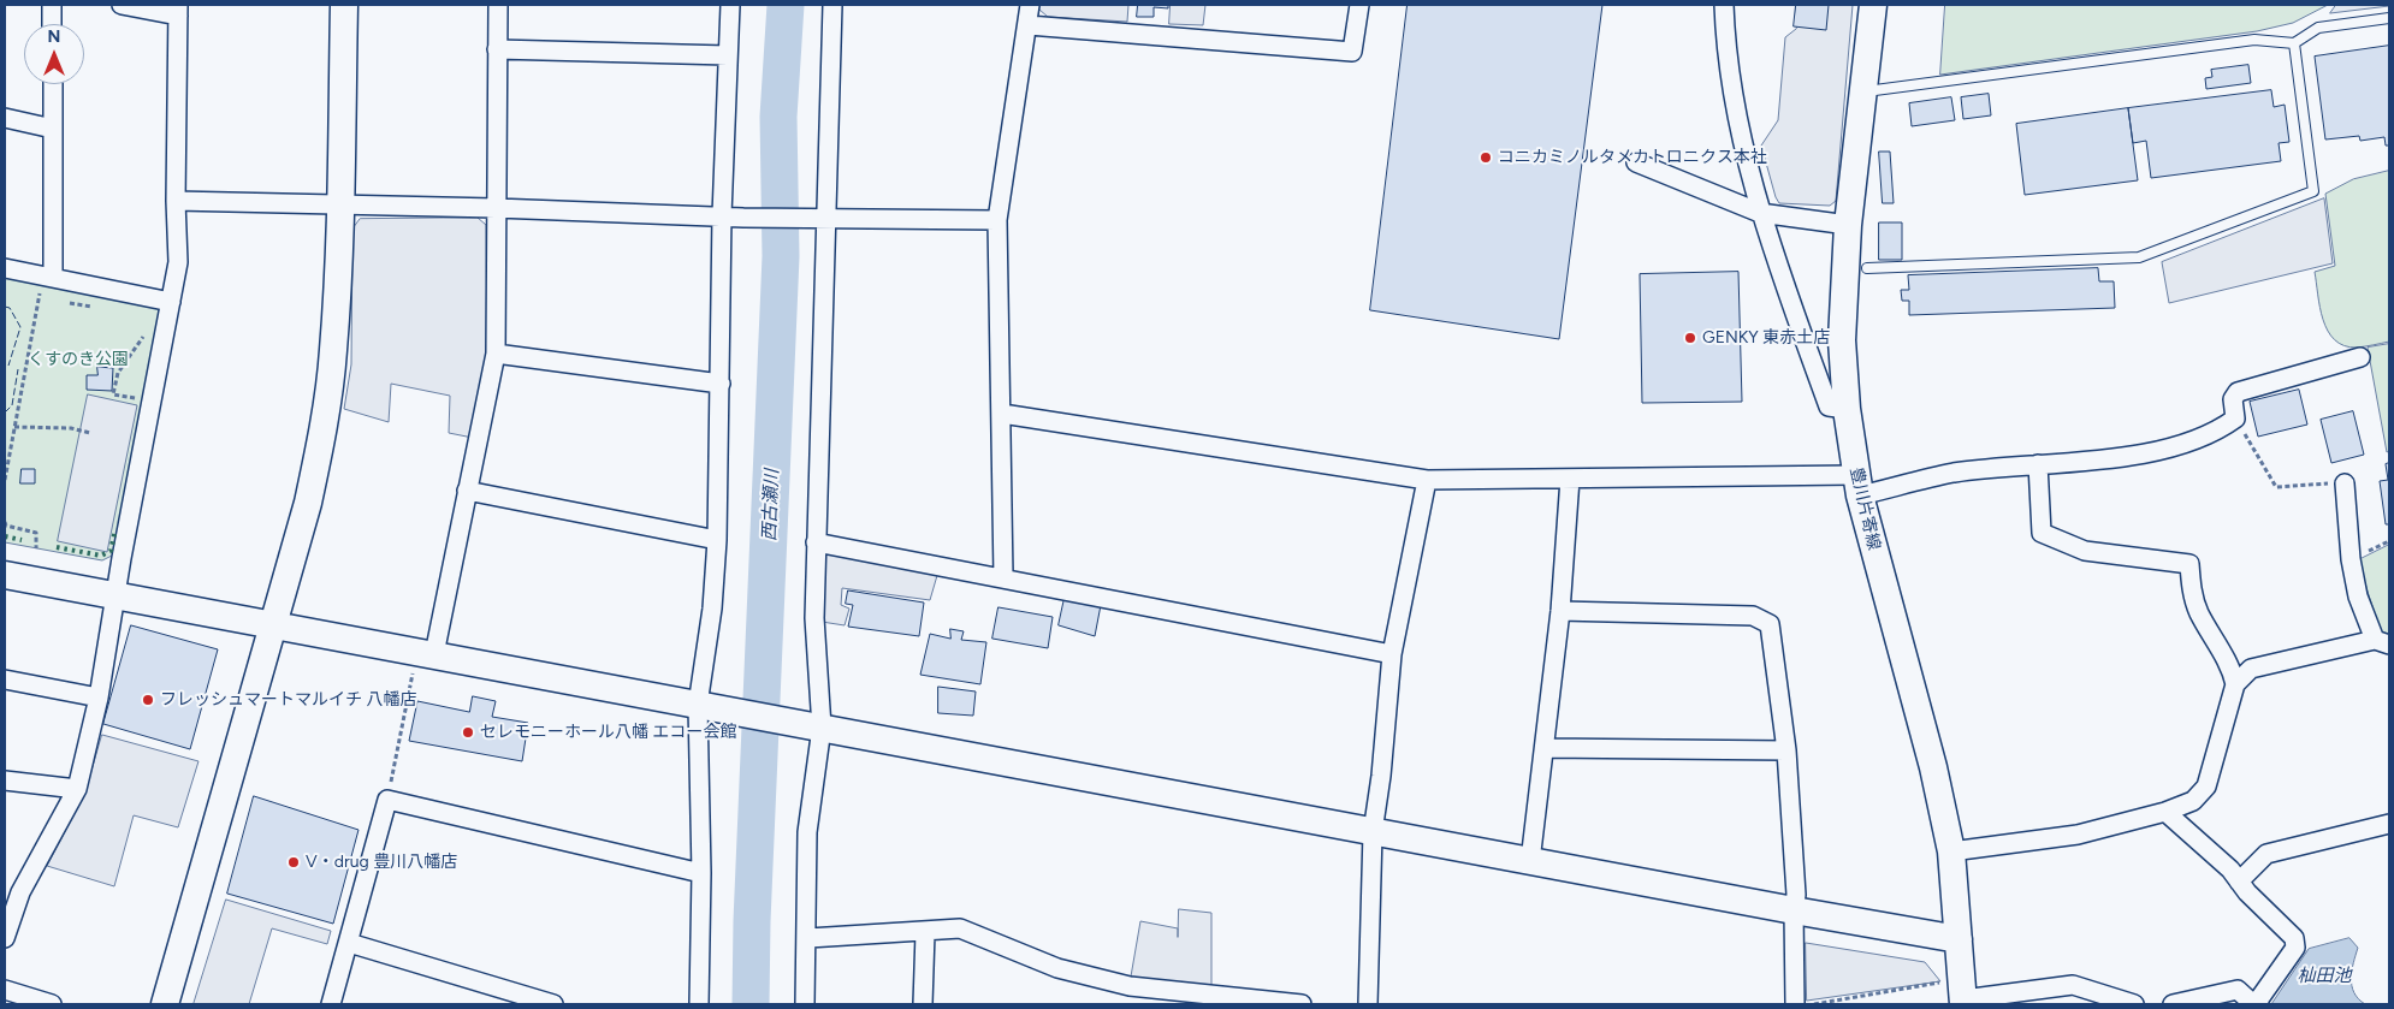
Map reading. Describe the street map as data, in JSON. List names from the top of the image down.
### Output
{
  "streets": {
    "street": ["豊川片寄線"]
  },
  "water": ["西古瀬川", "杣田池"],
  "parks": ["くすのき公園"],
  "places": [
    "コニカミノルタメカトロニクス本社",
    "GENKY 東赤土店",
    "フレッシュマートマルイチ 八幡店",
    "セレモニーホール八幡 エコー会館",
    "V・drug 豊川八幡店"
  ],
  "north": "top"
}
